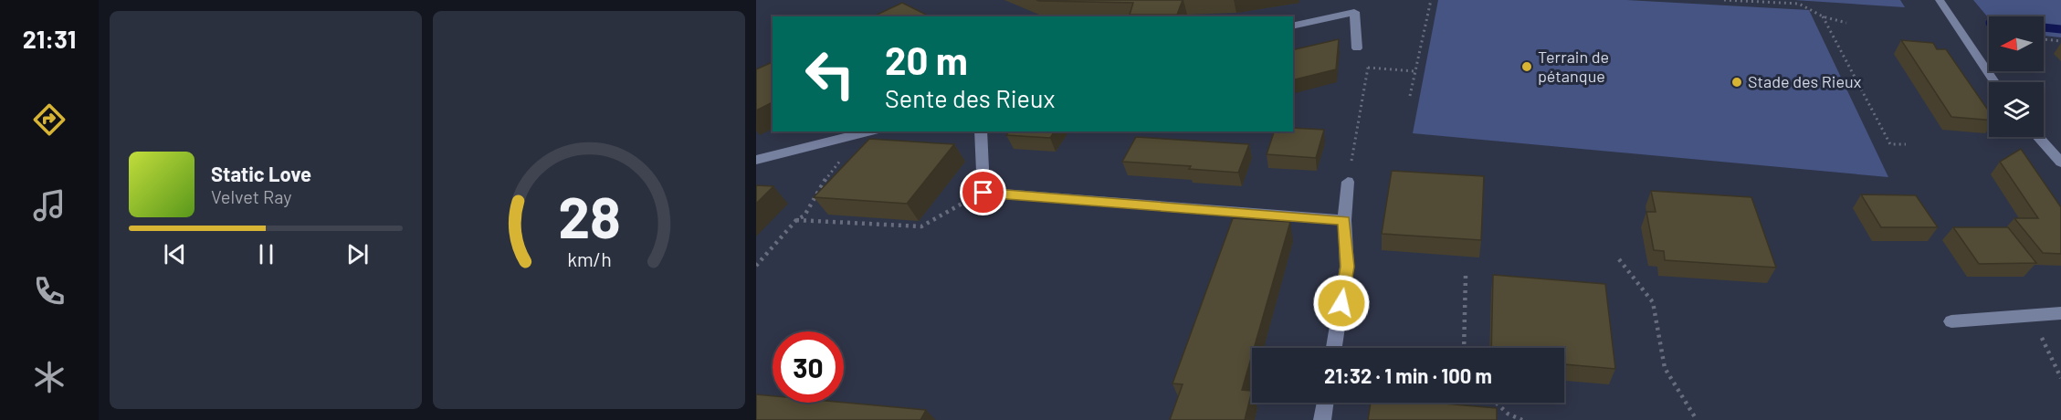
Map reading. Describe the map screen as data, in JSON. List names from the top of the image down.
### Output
{
  "places": ["Terrain de pétanque", "Stade des Rieux"],
  "north": "left",
  "page": {
    "tabs": "21:31",
    "turn": ["20 m", "Sente des Rieux"],
    "song": ["Static Love", "Velvet Ray"],
    "limit": "30",
    "trip": "21:32 · 1 min · 100 m",
    "gauge": ["28", "km/h"]
  }
}
